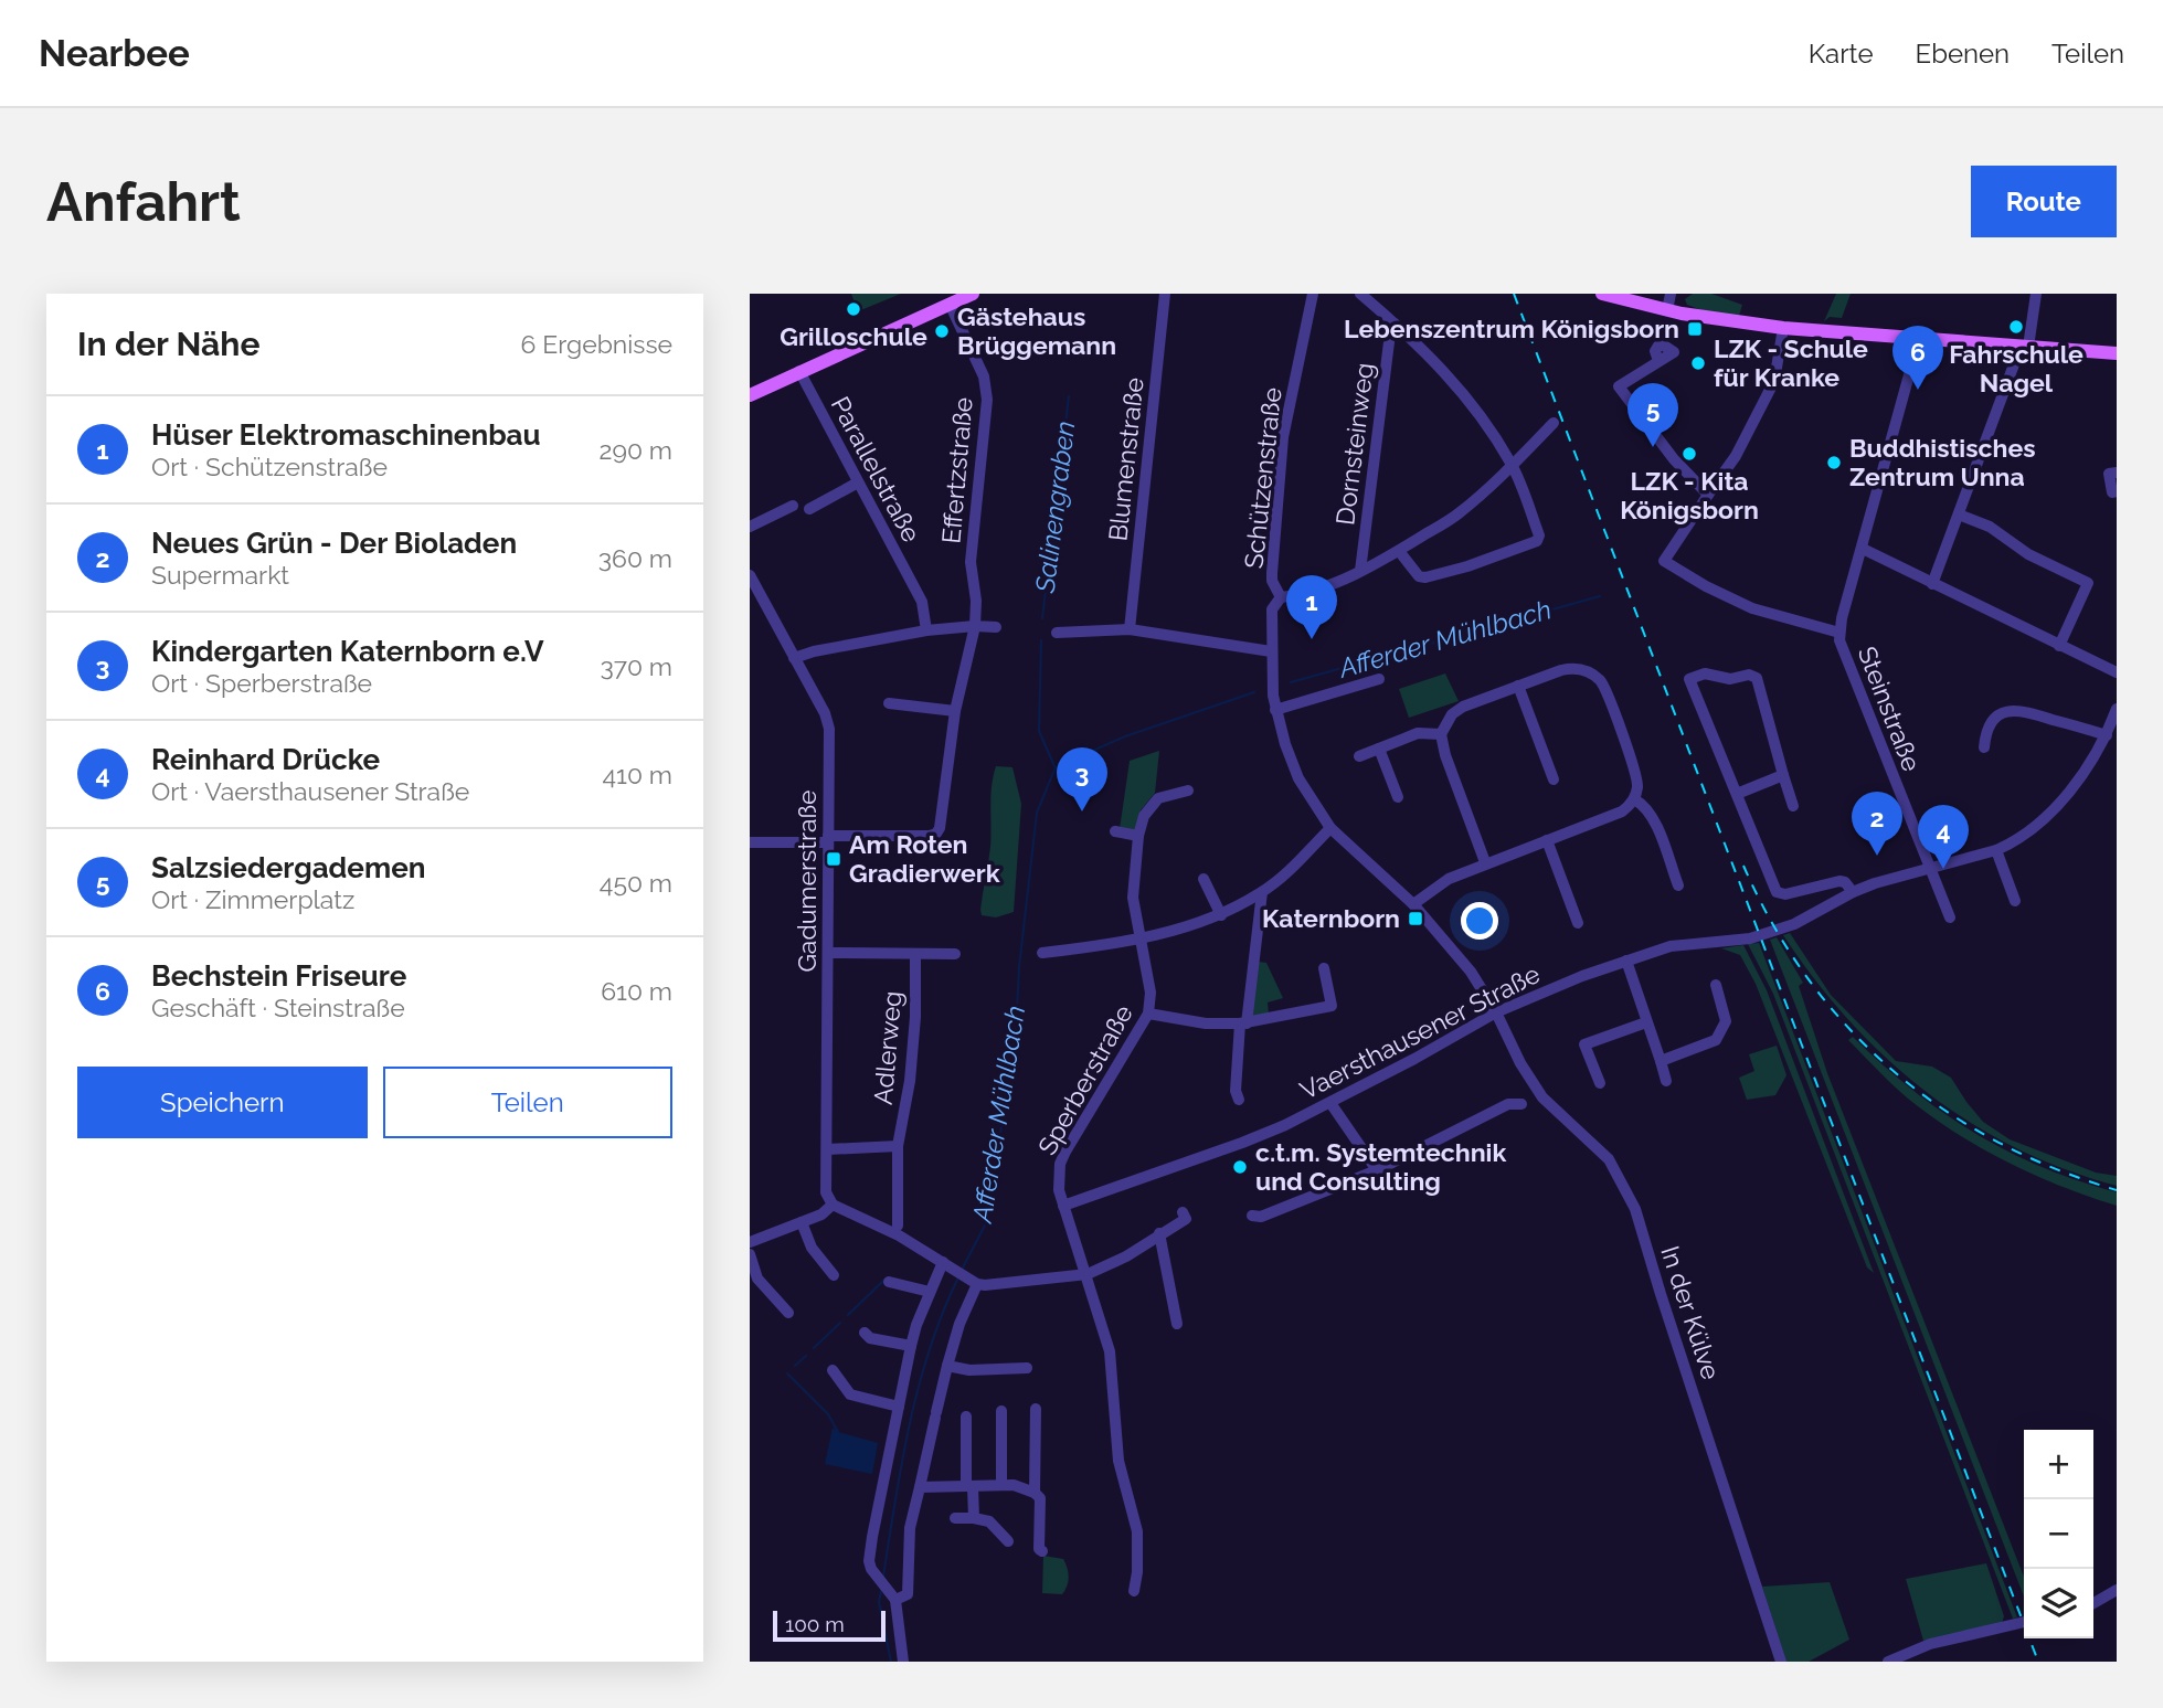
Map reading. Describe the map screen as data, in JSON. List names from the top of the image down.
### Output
{
  "streets": {
    "street": [
      "Dornsteinweg",
      "Blumenstraße",
      "Parallelstraße",
      "Effertzstraße",
      "Schützenstraße",
      "Steinstraße",
      "Gadumerstraße",
      "Vaersthausener Straße",
      "Adlerweg",
      "Sperberstraße",
      "In der Külve"
    ]
  },
  "crossings": [
    ["Schützenstraße", "Vaersthausener Straße"],
    ["Schützenstraße", "In der Külve"],
    ["Steinstraße", "Vaersthausener Straße"],
    ["Vaersthausener Straße", "Sperberstraße"],
    ["Vaersthausener Straße", "In der Külve"]
  ],
  "water": ["Salinengraben", "Afferder Mühlbach"],
  "places": {
    "other": [
      "Grilloschule",
      "Fahrschule Nagel",
      "Gästehaus Brüggemann",
      "LZK - Schule für Kranke",
      "LZK - Kita Königsborn",
      "Buddhistisches Zentrum Unna",
      "c.t.m. Systemtechnik und Consulting"
    ],
    "transit": ["Lebenszentrum Königsborn", "Am Roten Gradierwerk", "Katernborn"]
  },
  "scale_bar": "100 m",
  "page": {
    "header": "Nearbee",
    "nav": ["Karte", "Ebenen", "Teilen"],
    "buttons": [
      "Route",
      ["Speichern", "Teilen"]
    ],
    "title": "Anfahrt",
    "heading": ["In der Nähe", "6 Ergebnisse"],
    "pins": [
      "6",
      "5",
      "1",
      "3",
      "2",
      "4"
    ],
    "list": [
      {
        "mark": "1",
        "name": "Hüser Elektromaschinenbau",
        "note": "Ort · Schützenstraße",
        "value": "290 m"
      },
      {
        "mark": "2",
        "name": "Neues Grün - Der Bioladen",
        "note": "Supermarkt",
        "value": "360 m"
      },
      {
        "mark": "3",
        "name": "Kindergarten Katernborn e.V",
        "note": "Ort · Sperberstraße",
        "value": "370 m"
      },
      {
        "mark": "4",
        "name": "Reinhard Drücke",
        "note": "Ort · Vaersthausener Straße",
        "value": "410 m"
      },
      {
        "mark": "5",
        "name": "Salzsiedergademen",
        "note": "Ort · Zimmerplatz",
        "value": "450 m"
      },
      {
        "mark": "6",
        "name": "Bechstein Friseure",
        "note": "Geschäft · Steinstraße",
        "value": "610 m"
      }
    ],
    "map_buttons": ["+", "−"],
    "scale": "100 m"
  }
}
